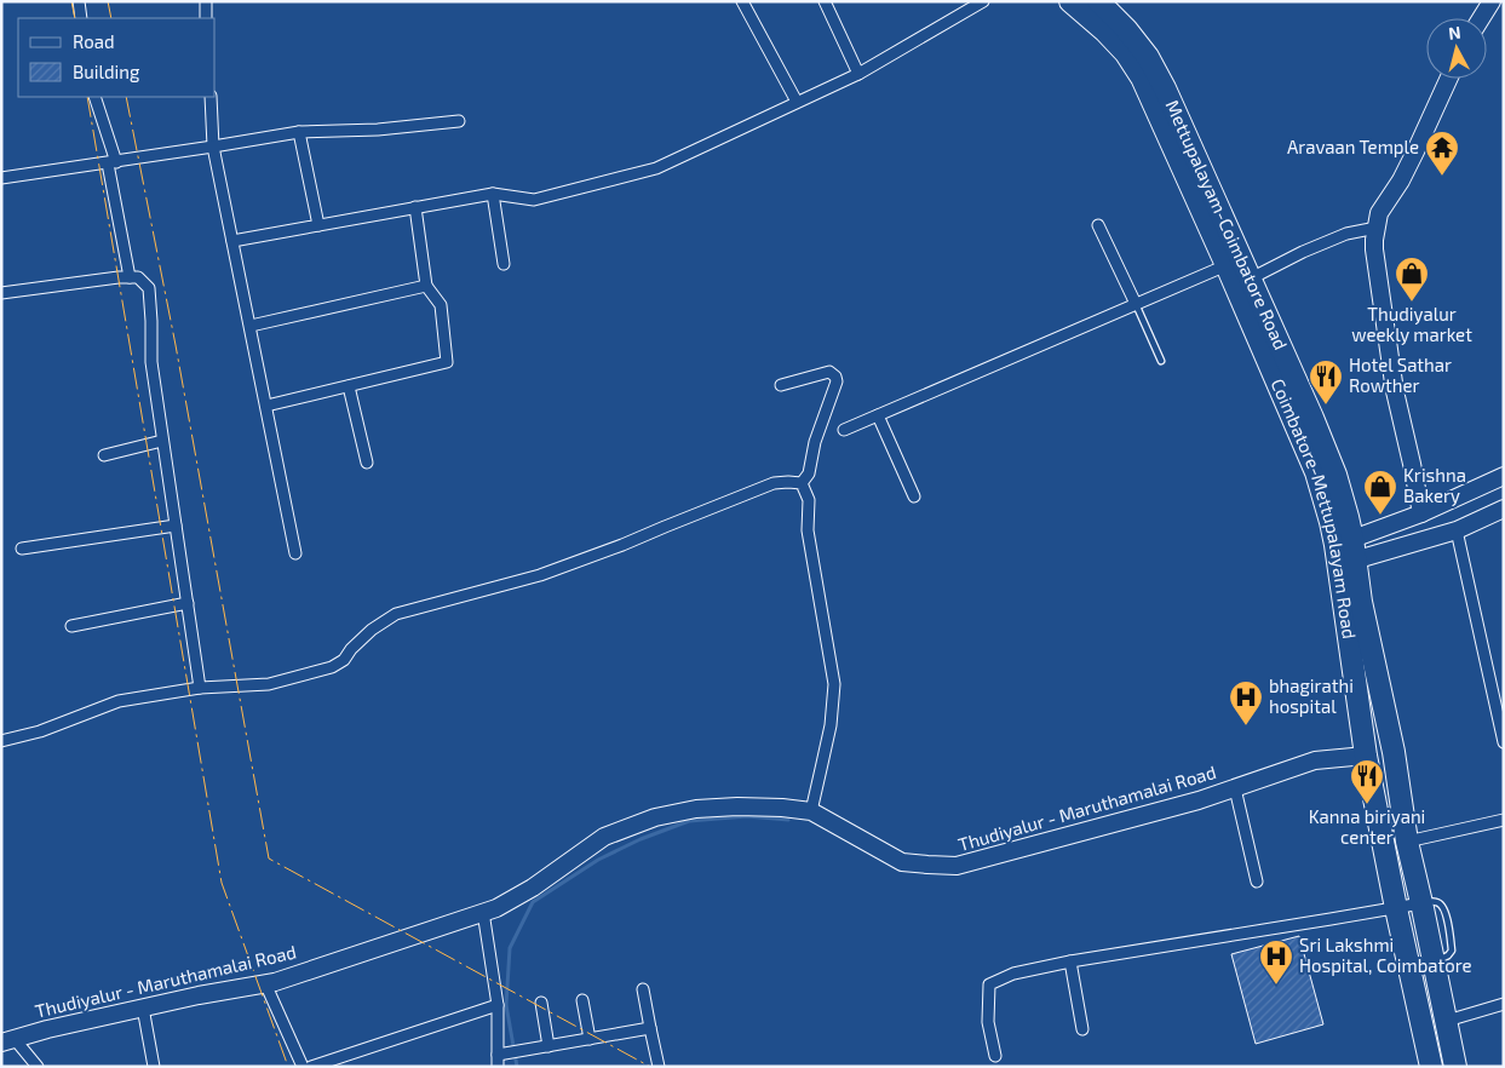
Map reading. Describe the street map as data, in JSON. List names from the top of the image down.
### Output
{
  "streets": {
    "highway": ["Mettupalayam-Coimbatore Road", "Coimbatore-Mettupalayam Road"],
    "main road": ["Thudiyalur - Maruthamalai Road"]
  },
  "crossings": [
    ["Mettupalayam-Coimbatore Road", "Coimbatore-Mettupalayam Road"],
    ["Coimbatore-Mettupalayam Road", "Thudiyalur - Maruthamalai Road"]
  ],
  "places": {
    "temple": ["Aravaan Temple"],
    "shop": ["Thudiyalur weekly market", "Krishna Bakery"],
    "restaurant": ["Hotel Sathar Rowther", "Kanna biriyani center"],
    "hospital": ["bhagirathi hospital", "Sri Lakshmi Hospital, Coimbatore"]
  },
  "legend": ["Road", "Building"],
  "north": "top"
}
